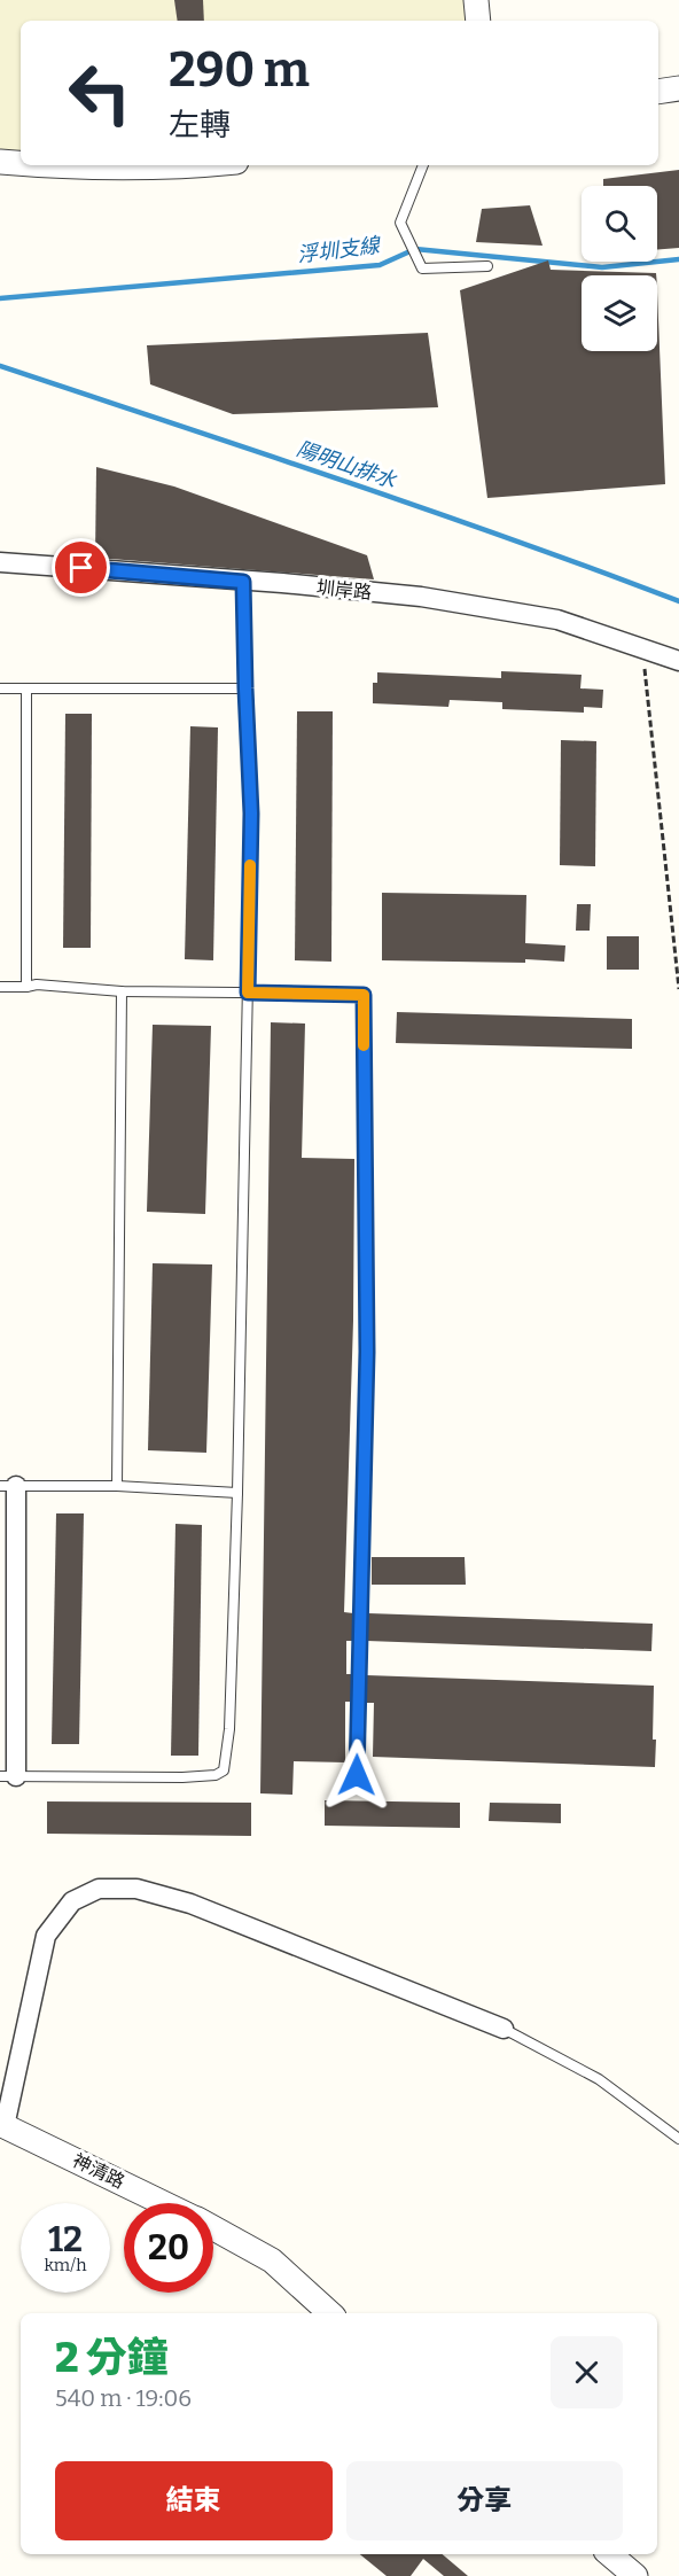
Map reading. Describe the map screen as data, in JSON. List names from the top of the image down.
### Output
{
  "streets": {
    "street": ["圳岸路", "神清路"]
  },
  "water": ["浮圳支線", "陽明山排水"],
  "page": {
    "turn": ["290 m", "左轉"],
    "speed": "12 km/h",
    "limit": "20",
    "heading": ["2 分鐘", "540 m · 19:06"],
    "buttons": ["結束", "分享"]
  }
}
